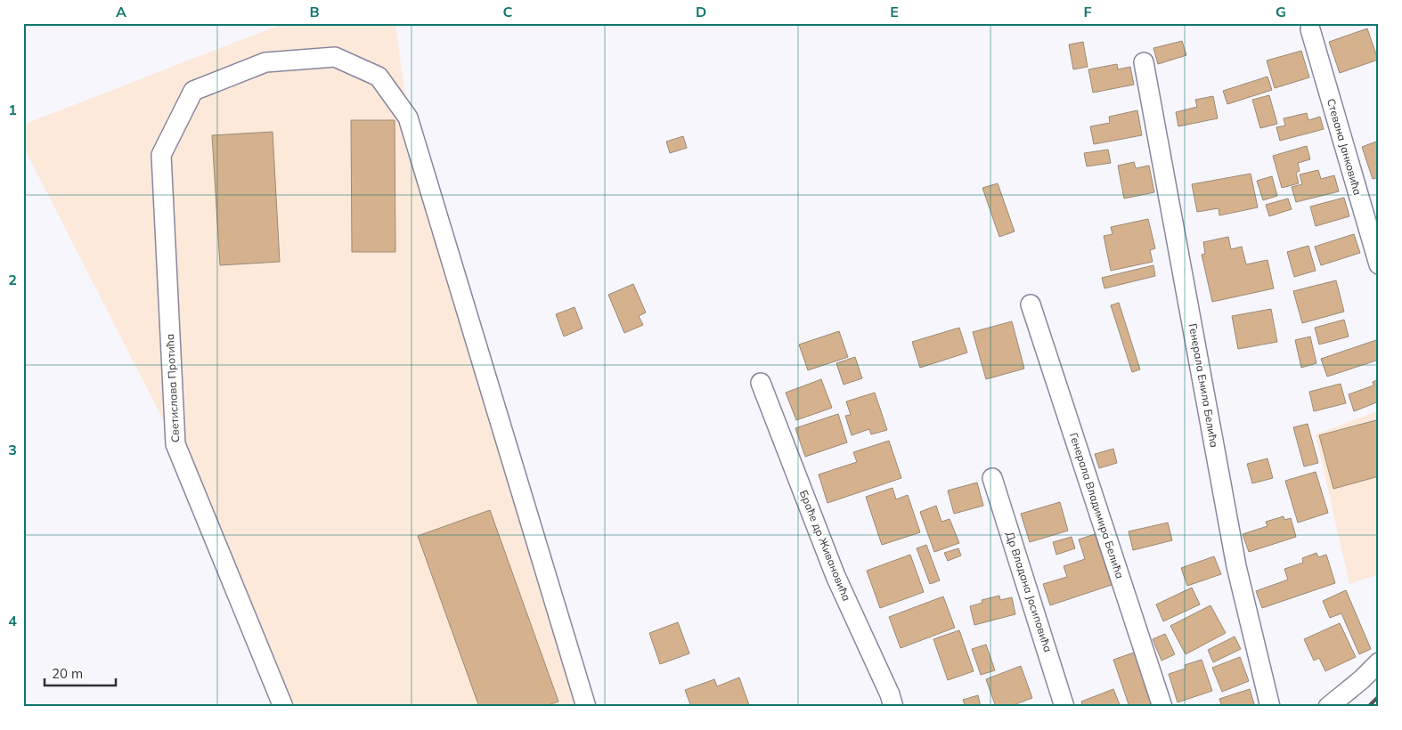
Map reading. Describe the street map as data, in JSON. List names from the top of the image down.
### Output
{
  "streets": {
    "street": [
      "Стевана Јанковића",
      "Генерала Емила Белића",
      "Светислава Протића",
      "Генерала Владимира Белића",
      "Браће др Живановића",
      "Др Владана Јосиповића"
    ]
  },
  "scale_bar": "20 m",
  "grid": {
    "columns": [
      "A",
      "B",
      "C",
      "D",
      "E",
      "F",
      "G"
    ],
    "rows": [
      "1",
      "2",
      "3",
      "4"
    ]
  }
}
